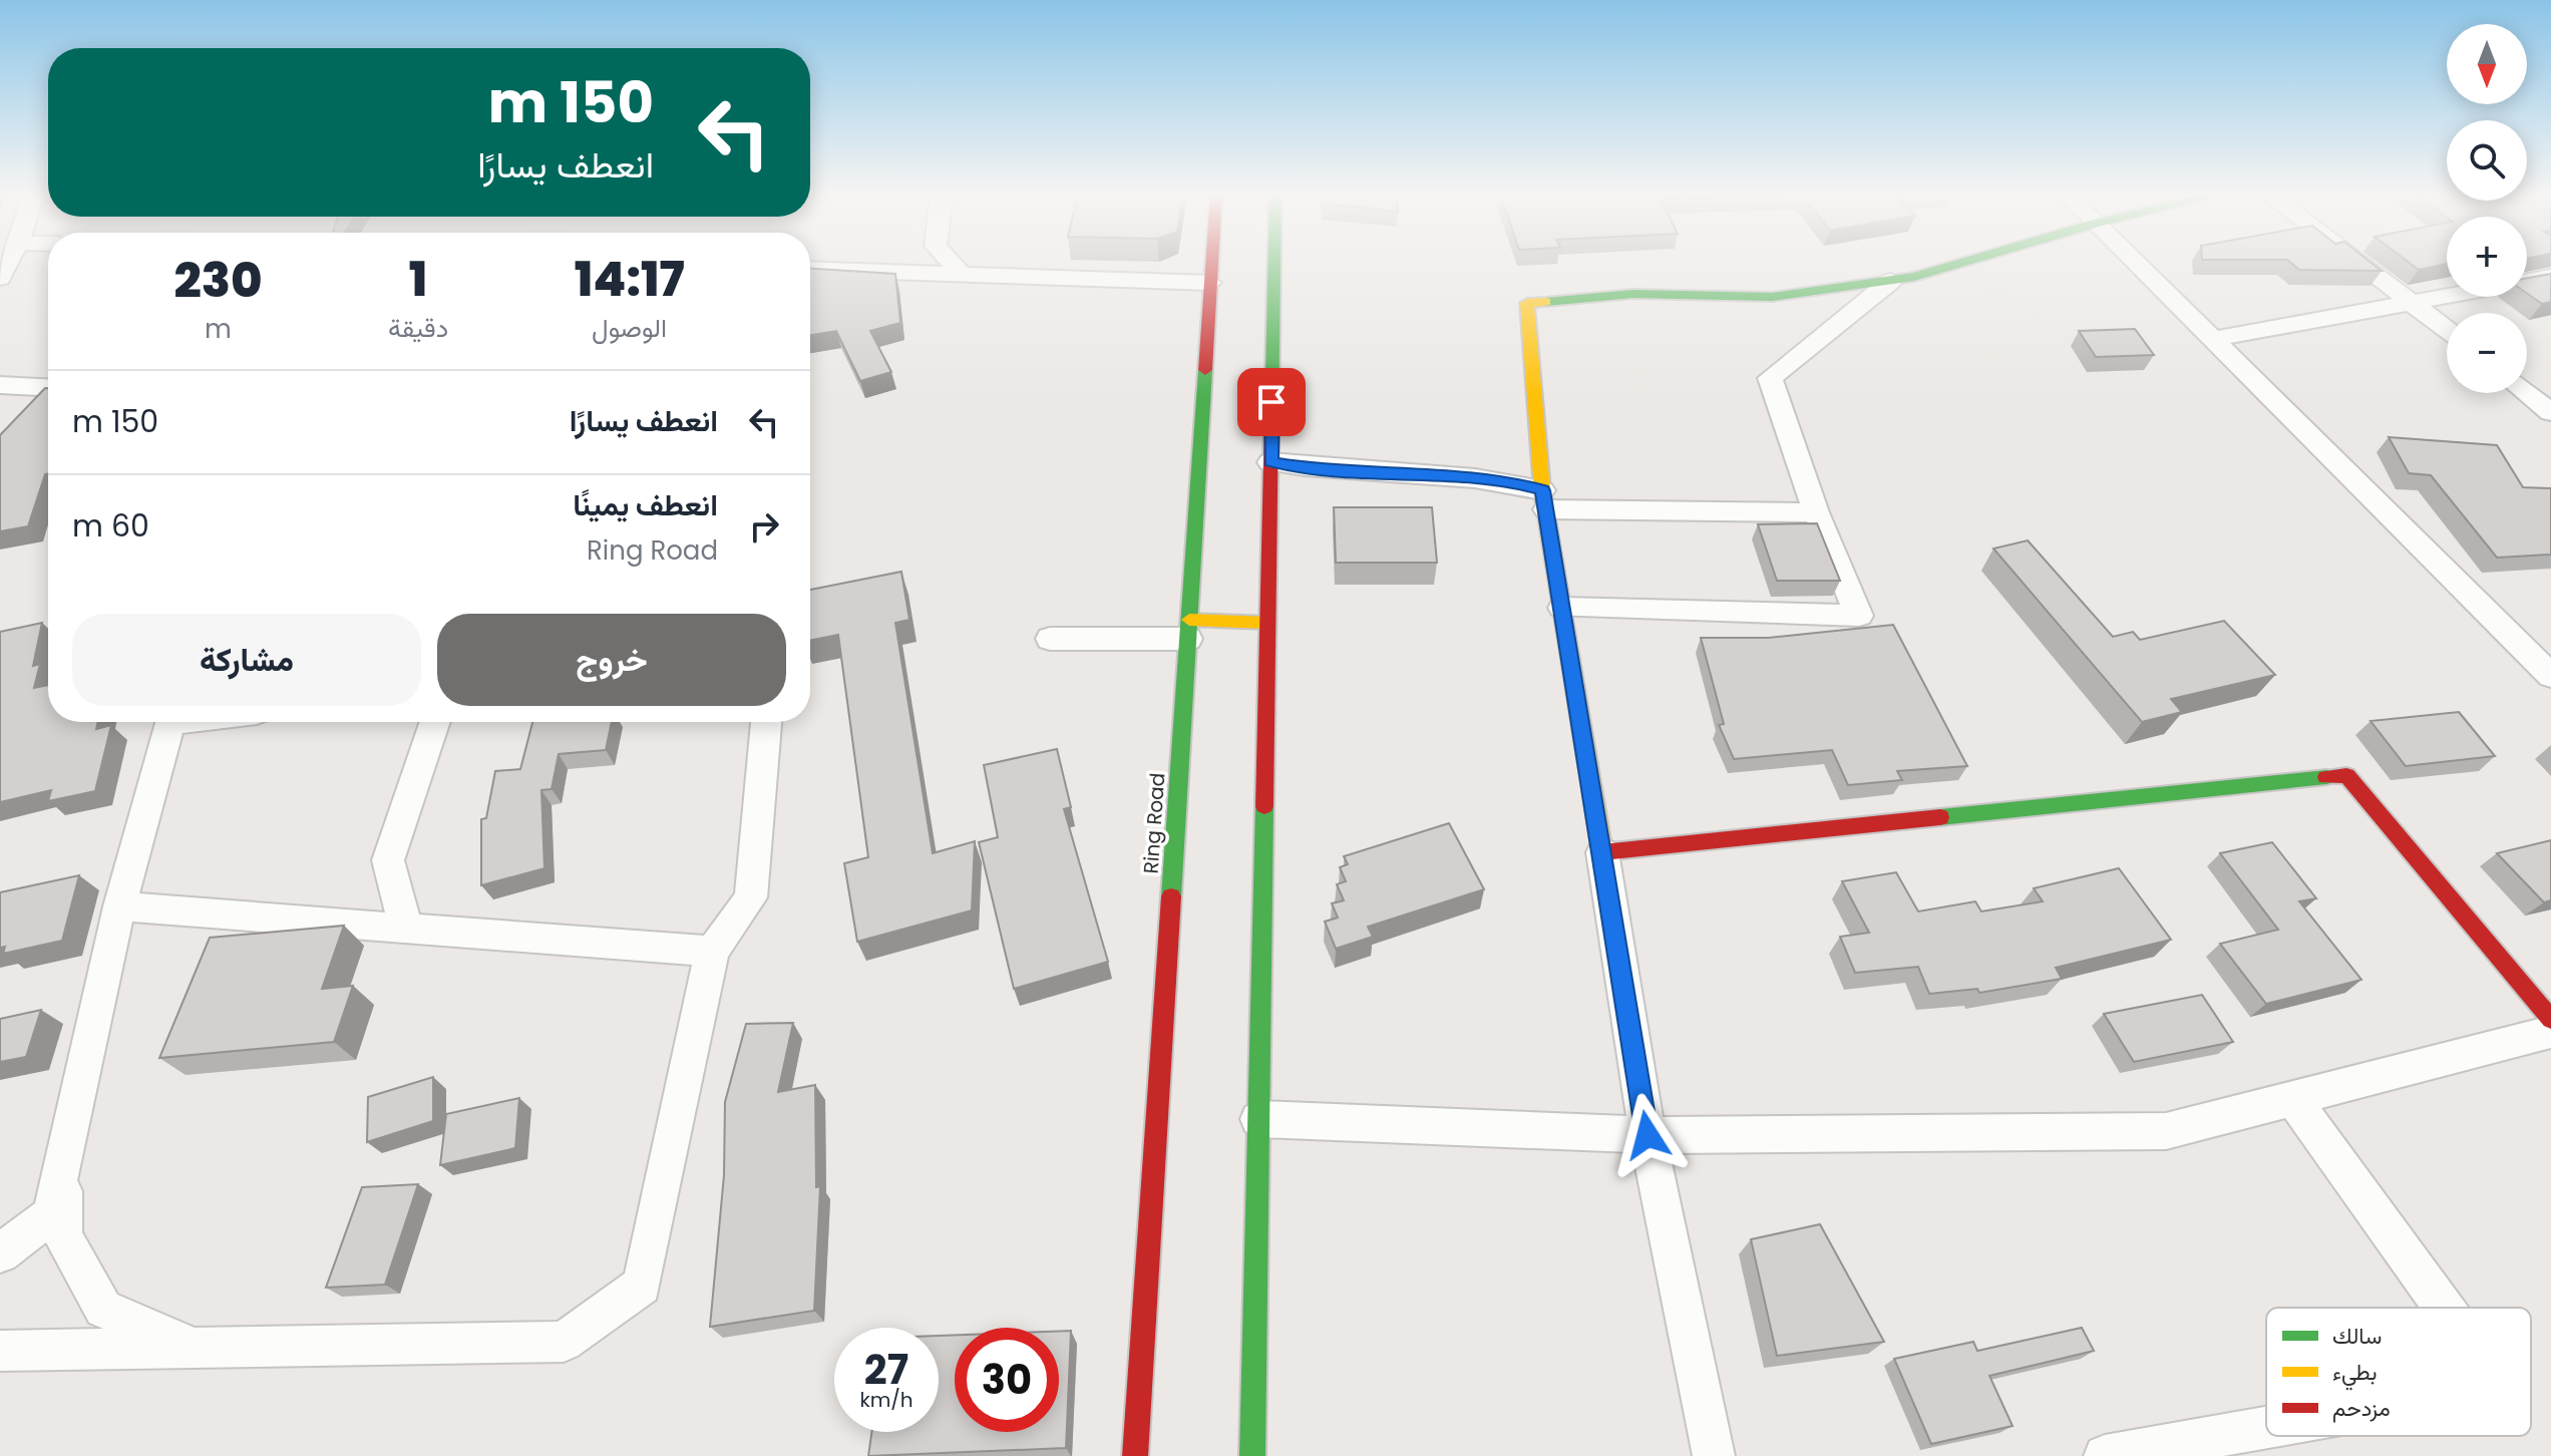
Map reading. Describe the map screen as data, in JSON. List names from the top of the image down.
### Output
{
  "streets": {
    "main road": ["Ring Road"]
  },
  "legend": ["سالك", "بطيء", "مزدحم"],
  "north": "bottom",
  "page": {
    "map_buttons": ["+", "−"],
    "turn": ["150 m", "انعطف يسارًا"],
    "eta": [
      "14:17",
      "الوصول",
      "1",
      "دقيقة",
      "230",
      "m"
    ],
    "list": [
      {
        "name": "انعطف يسارًا",
        "value": "150 m"
      },
      {
        "name": "انعطف يمينًا",
        "note": "Ring Road",
        "value": "60 m"
      }
    ],
    "buttons": ["خروج", "مشاركة"],
    "speed": "27 km/h",
    "limit": "30"
  }
}
